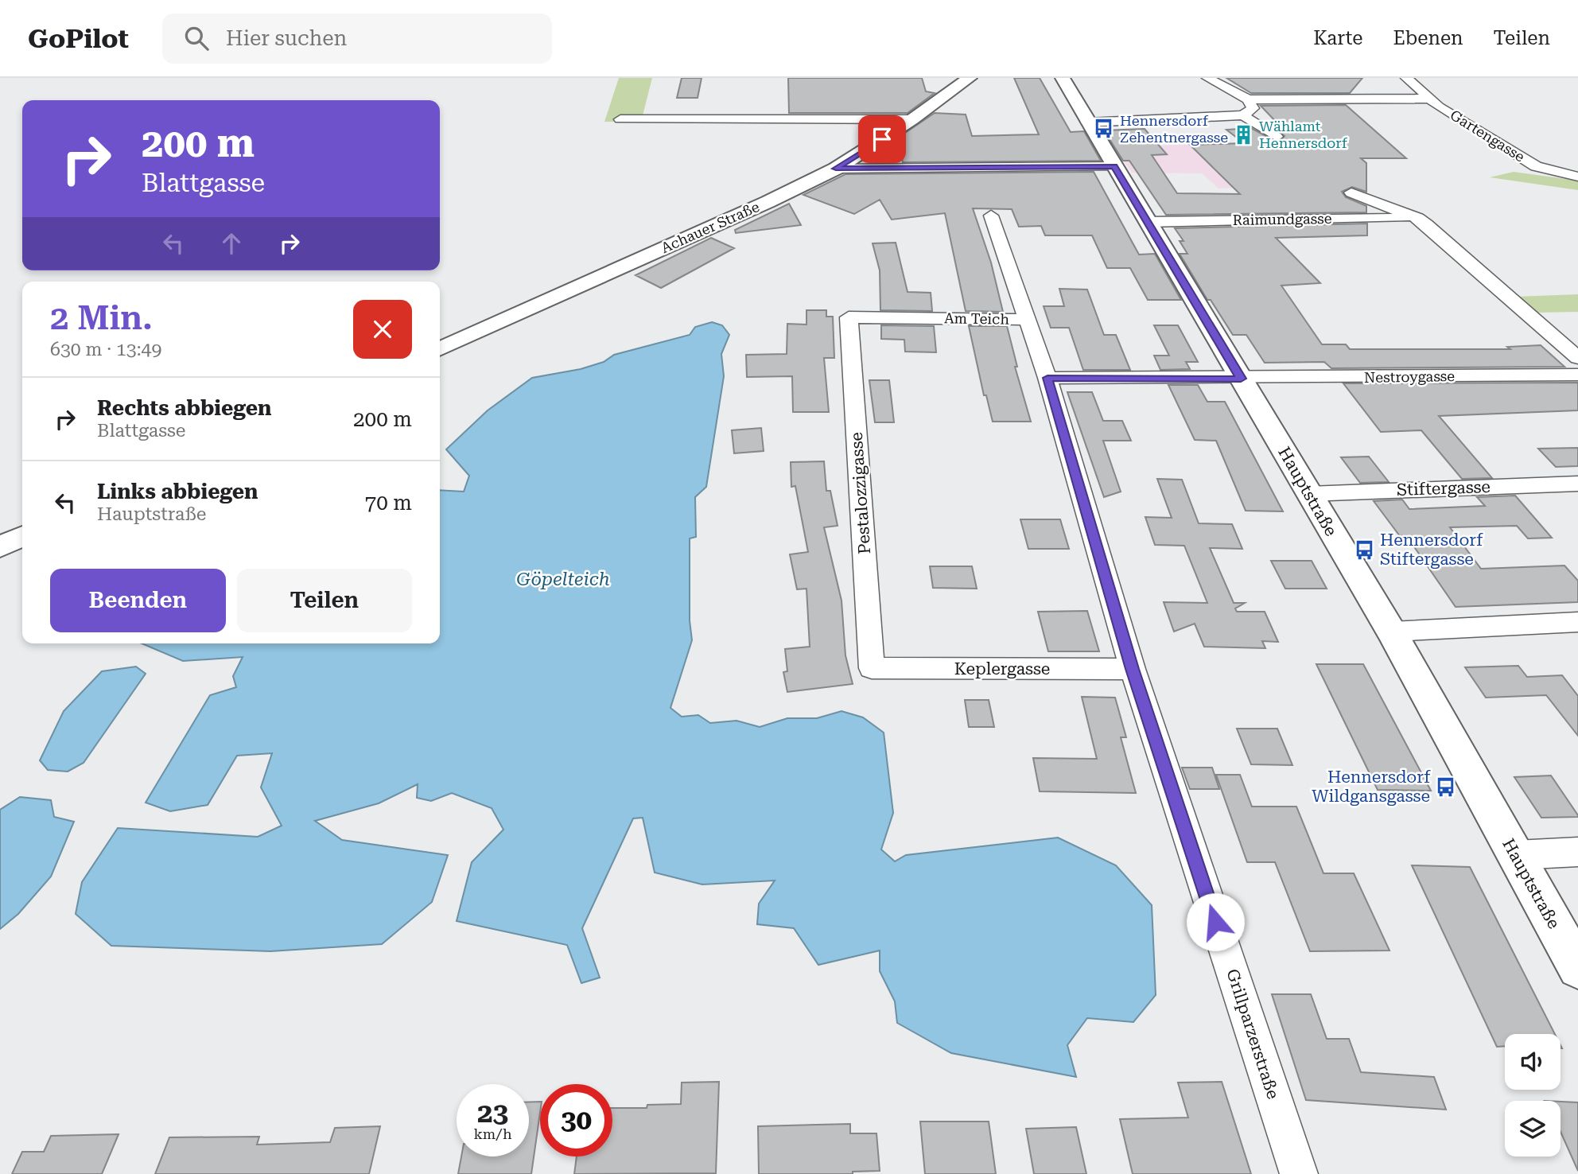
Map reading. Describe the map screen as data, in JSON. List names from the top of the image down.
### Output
{
  "streets": {
    "street": [
      "Gartengasse",
      "Raimundgasse",
      "Achauer Straße",
      "Am Teich",
      "Nestroygasse",
      "Stiftergasse",
      "Hauptstraße",
      "Pestalozzigasse",
      "Keplergasse",
      "Grillparzerstraße"
    ]
  },
  "crossings": [
    ["Raimundgasse", "Hauptstraße"],
    ["Am Teich", "Pestalozzigasse"],
    ["Am Teich", "Grillparzerstraße"],
    ["Nestroygasse", "Hauptstraße"],
    ["Nestroygasse", "Grillparzerstraße"],
    ["Stiftergasse", "Hauptstraße"],
    ["Pestalozzigasse", "Keplergasse"],
    ["Keplergasse", "Grillparzerstraße"]
  ],
  "water": ["Göpelteich"],
  "places": {
    "bus stop": ["Hennersdorf Zehentnergasse", "Hennersdorf Stiftergasse", "Hennersdorf Wildgansgasse"],
    "building": ["Wählamt Hennersdorf"]
  },
  "page": {
    "header": "GoPilot",
    "search": "Hier suchen",
    "nav": ["Karte", "Ebenen", "Teilen"],
    "turn": ["200 m", "Blattgasse"],
    "heading": ["2 Min.", "630 m · 13:49"],
    "list": [
      {
        "name": "Rechts abbiegen",
        "note": "Blattgasse",
        "value": "200 m"
      },
      {
        "name": "Links abbiegen",
        "note": "Hauptstraße",
        "value": "70 m"
      }
    ],
    "buttons": ["Beenden", "Teilen"],
    "speed": "23 km/h",
    "limit": "30"
  }
}
